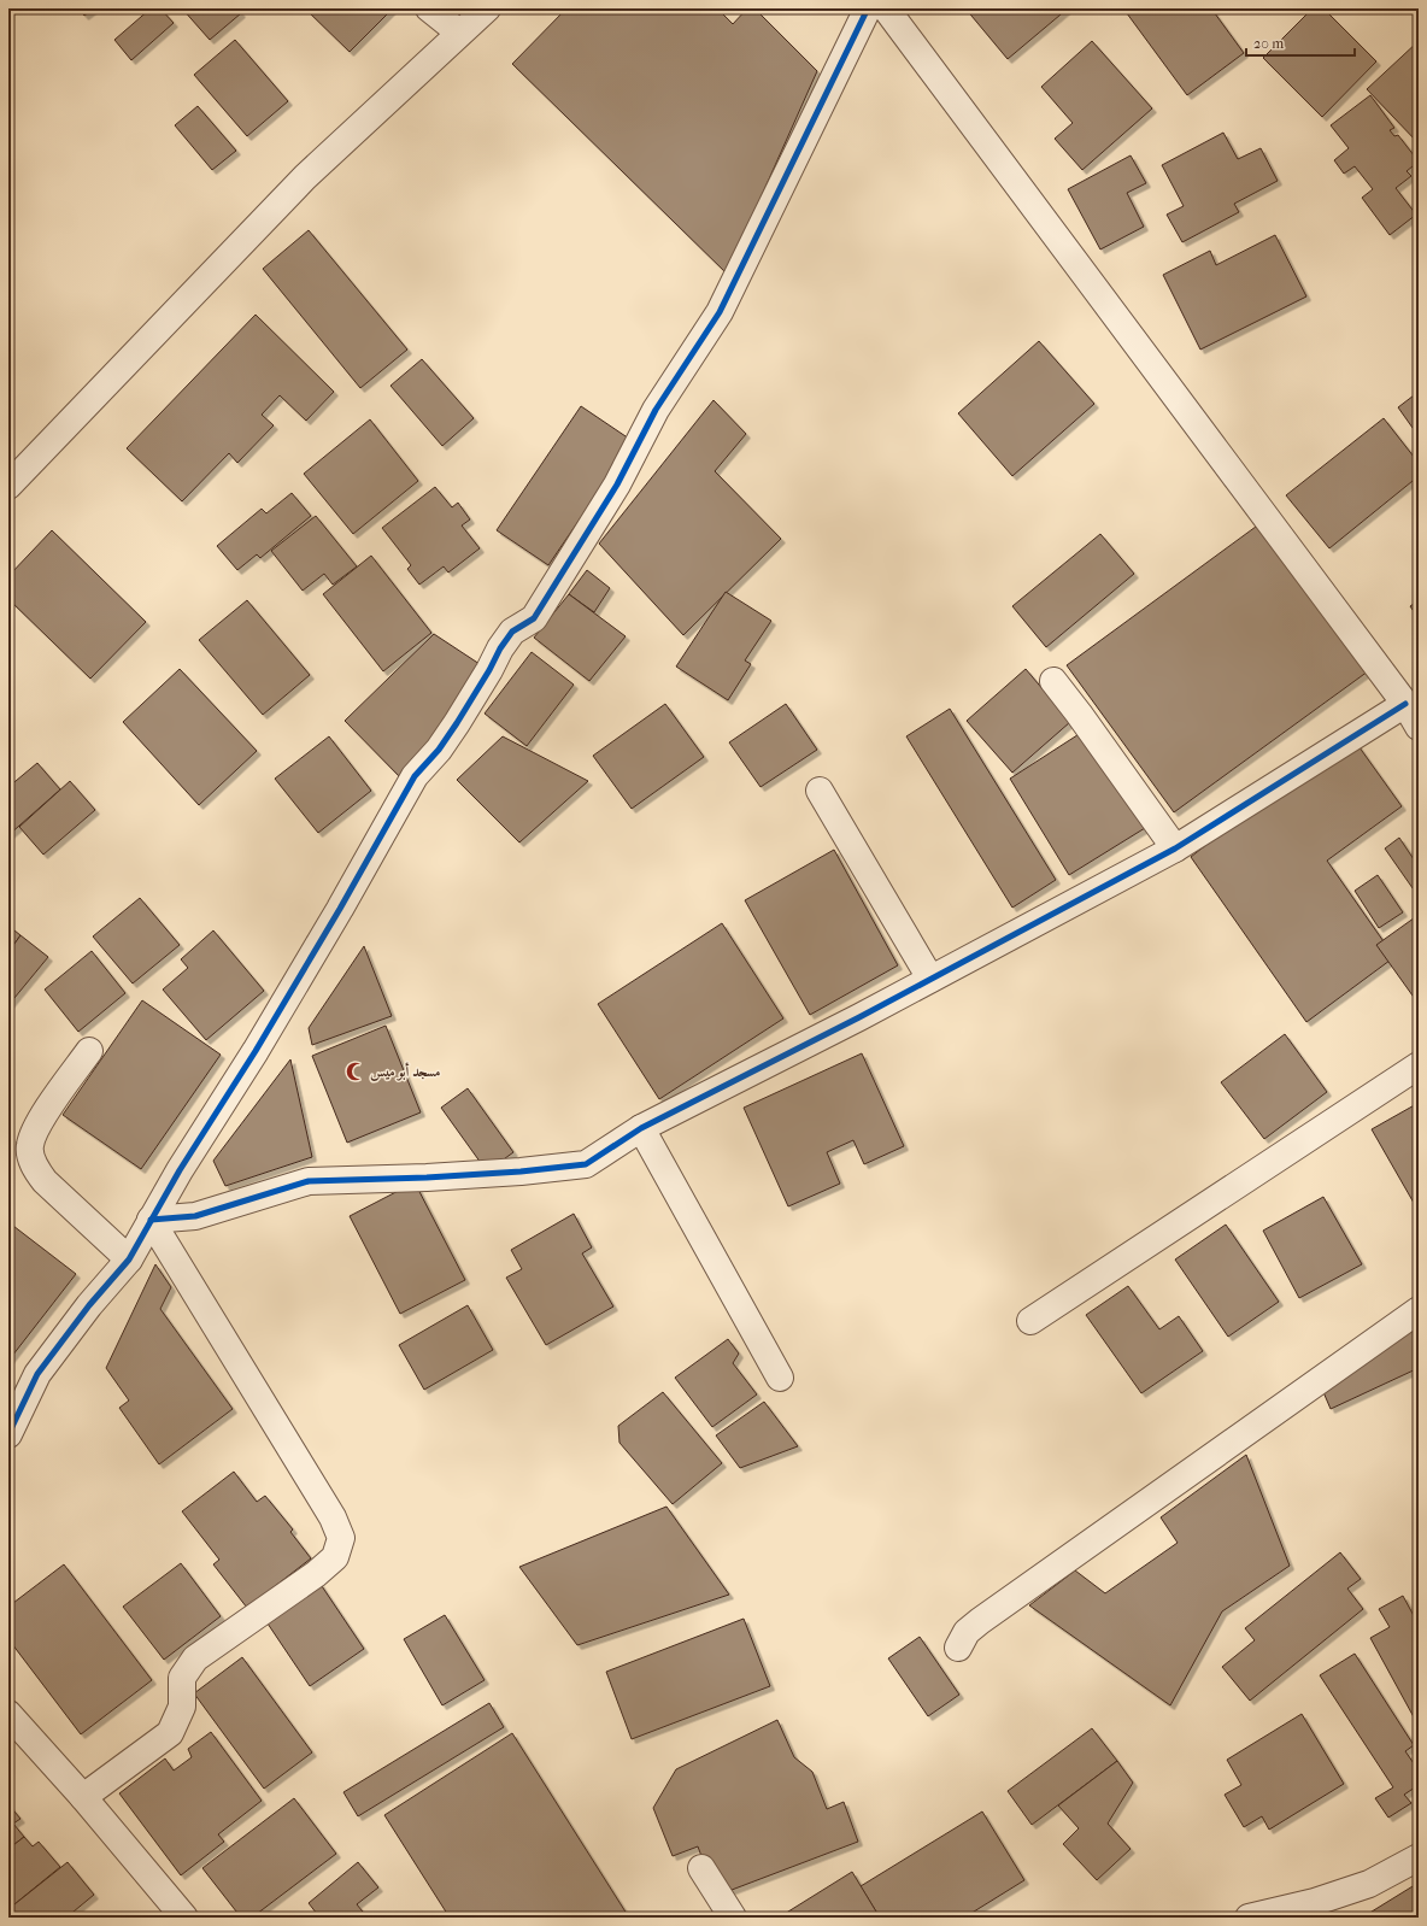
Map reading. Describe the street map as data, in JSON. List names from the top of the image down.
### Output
{
  "places": {
    "mosque": ["مسجد أبو ميس"]
  },
  "scale_bar": "20 m"
}
